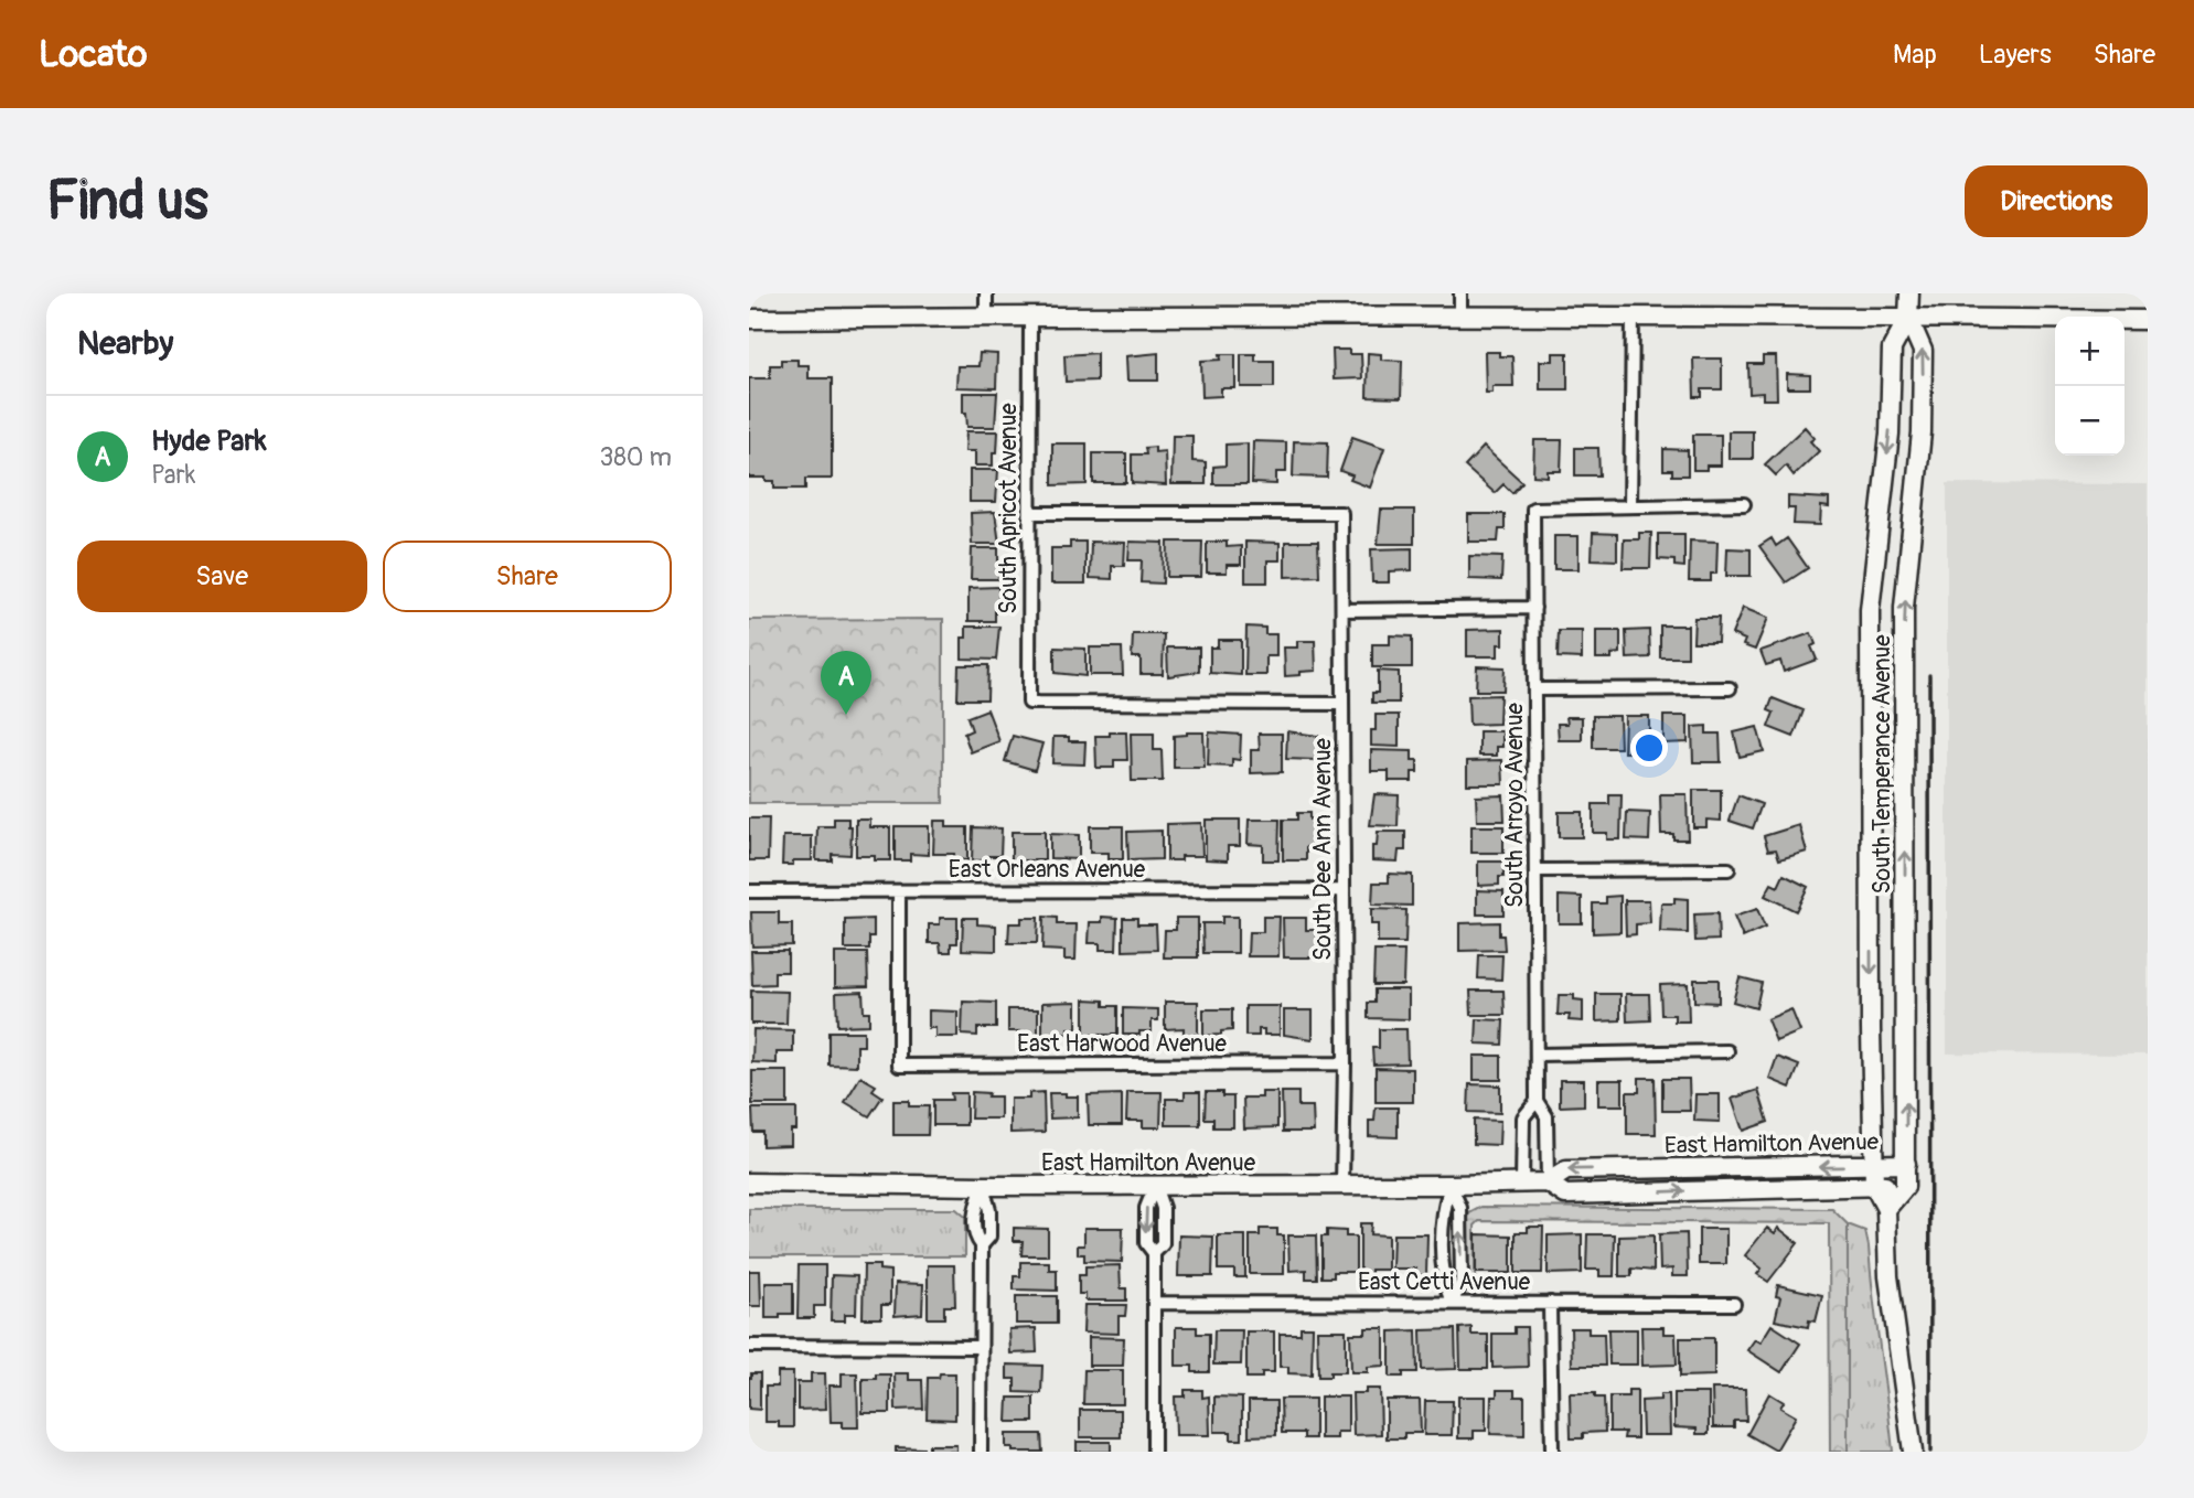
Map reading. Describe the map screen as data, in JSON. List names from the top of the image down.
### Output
{
  "streets": {
    "street": [
      "South Apricot Avenue",
      "South Temperance Avenue",
      "South Arroyo Avenue",
      "South Dee Ann Avenue",
      "East Orleans Avenue",
      "East Harwood Avenue",
      "East Hamilton Avenue",
      "East Cetti Avenue"
    ]
  },
  "crossings": [
    ["South Apricot Avenue", "South Dee Ann Avenue"],
    ["South Temperance Avenue", "East Hamilton Avenue"],
    ["South Arroyo Avenue", "East Hamilton Avenue"],
    ["South Dee Ann Avenue", "East Orleans Avenue"],
    ["South Dee Ann Avenue", "East Harwood Avenue"],
    ["South Dee Ann Avenue", "East Hamilton Avenue"],
    ["East Orleans Avenue", "East Harwood Avenue"]
  ],
  "page": {
    "header": "Locato",
    "nav": ["Map", "Layers", "Share"],
    "buttons": [
      "Directions",
      ["Save", "Share"]
    ],
    "title": "Find us",
    "heading": "Nearby",
    "map_buttons": ["+", "−"],
    "list": [
      {
        "mark": "A",
        "name": "Hyde Park",
        "note": "Park",
        "value": "380 m"
      }
    ],
    "pins": "A"
  }
}
